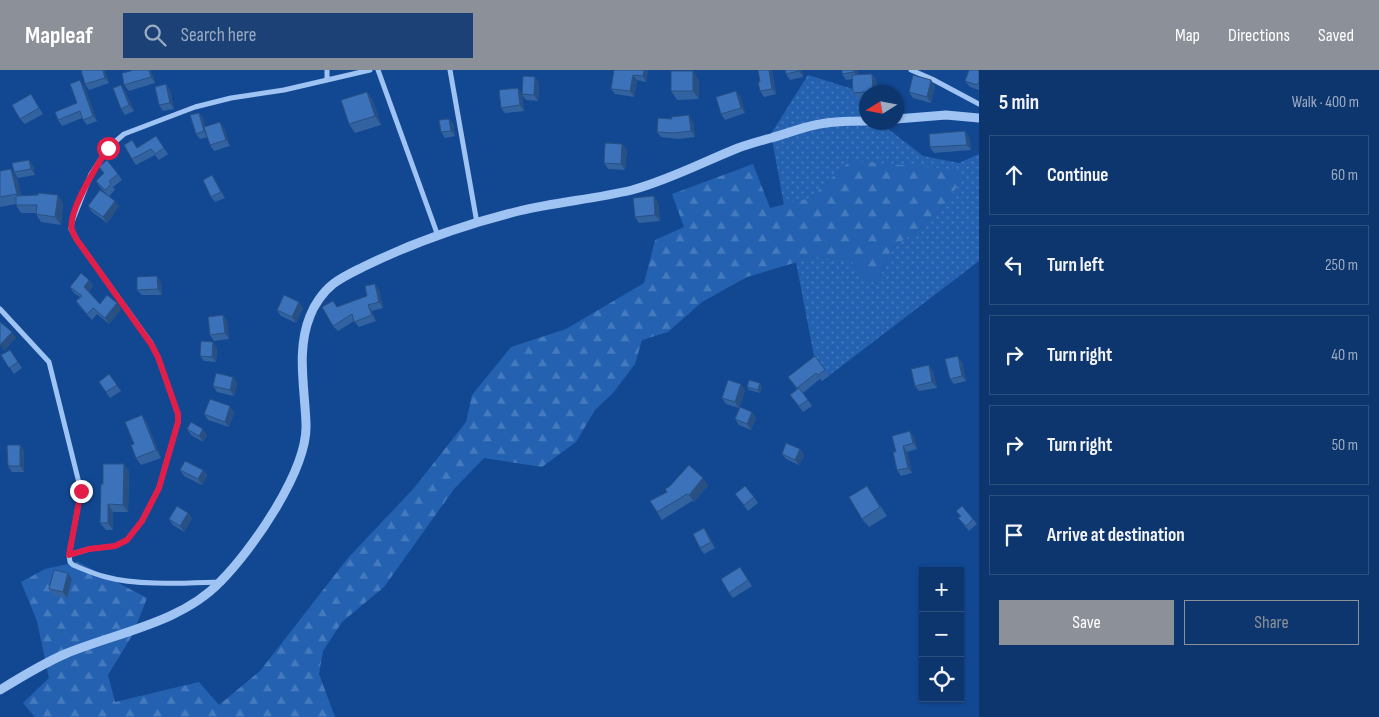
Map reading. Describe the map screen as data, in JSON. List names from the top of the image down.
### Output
{
  "north": "left",
  "page": {
    "header": "Mapleaf",
    "search": "Search here",
    "nav": ["Map", "Directions", "Saved"],
    "heading": ["5 min", "Walk · 400 m"],
    "list": [
      ["Continue", "60 m"],
      ["Turn left", "250 m"],
      ["Turn right", "40 m"],
      ["Turn right", "50 m"],
      "Arrive at destination"
    ],
    "map_buttons": ["+", "−"],
    "buttons": ["Save", "Share"]
  }
}
